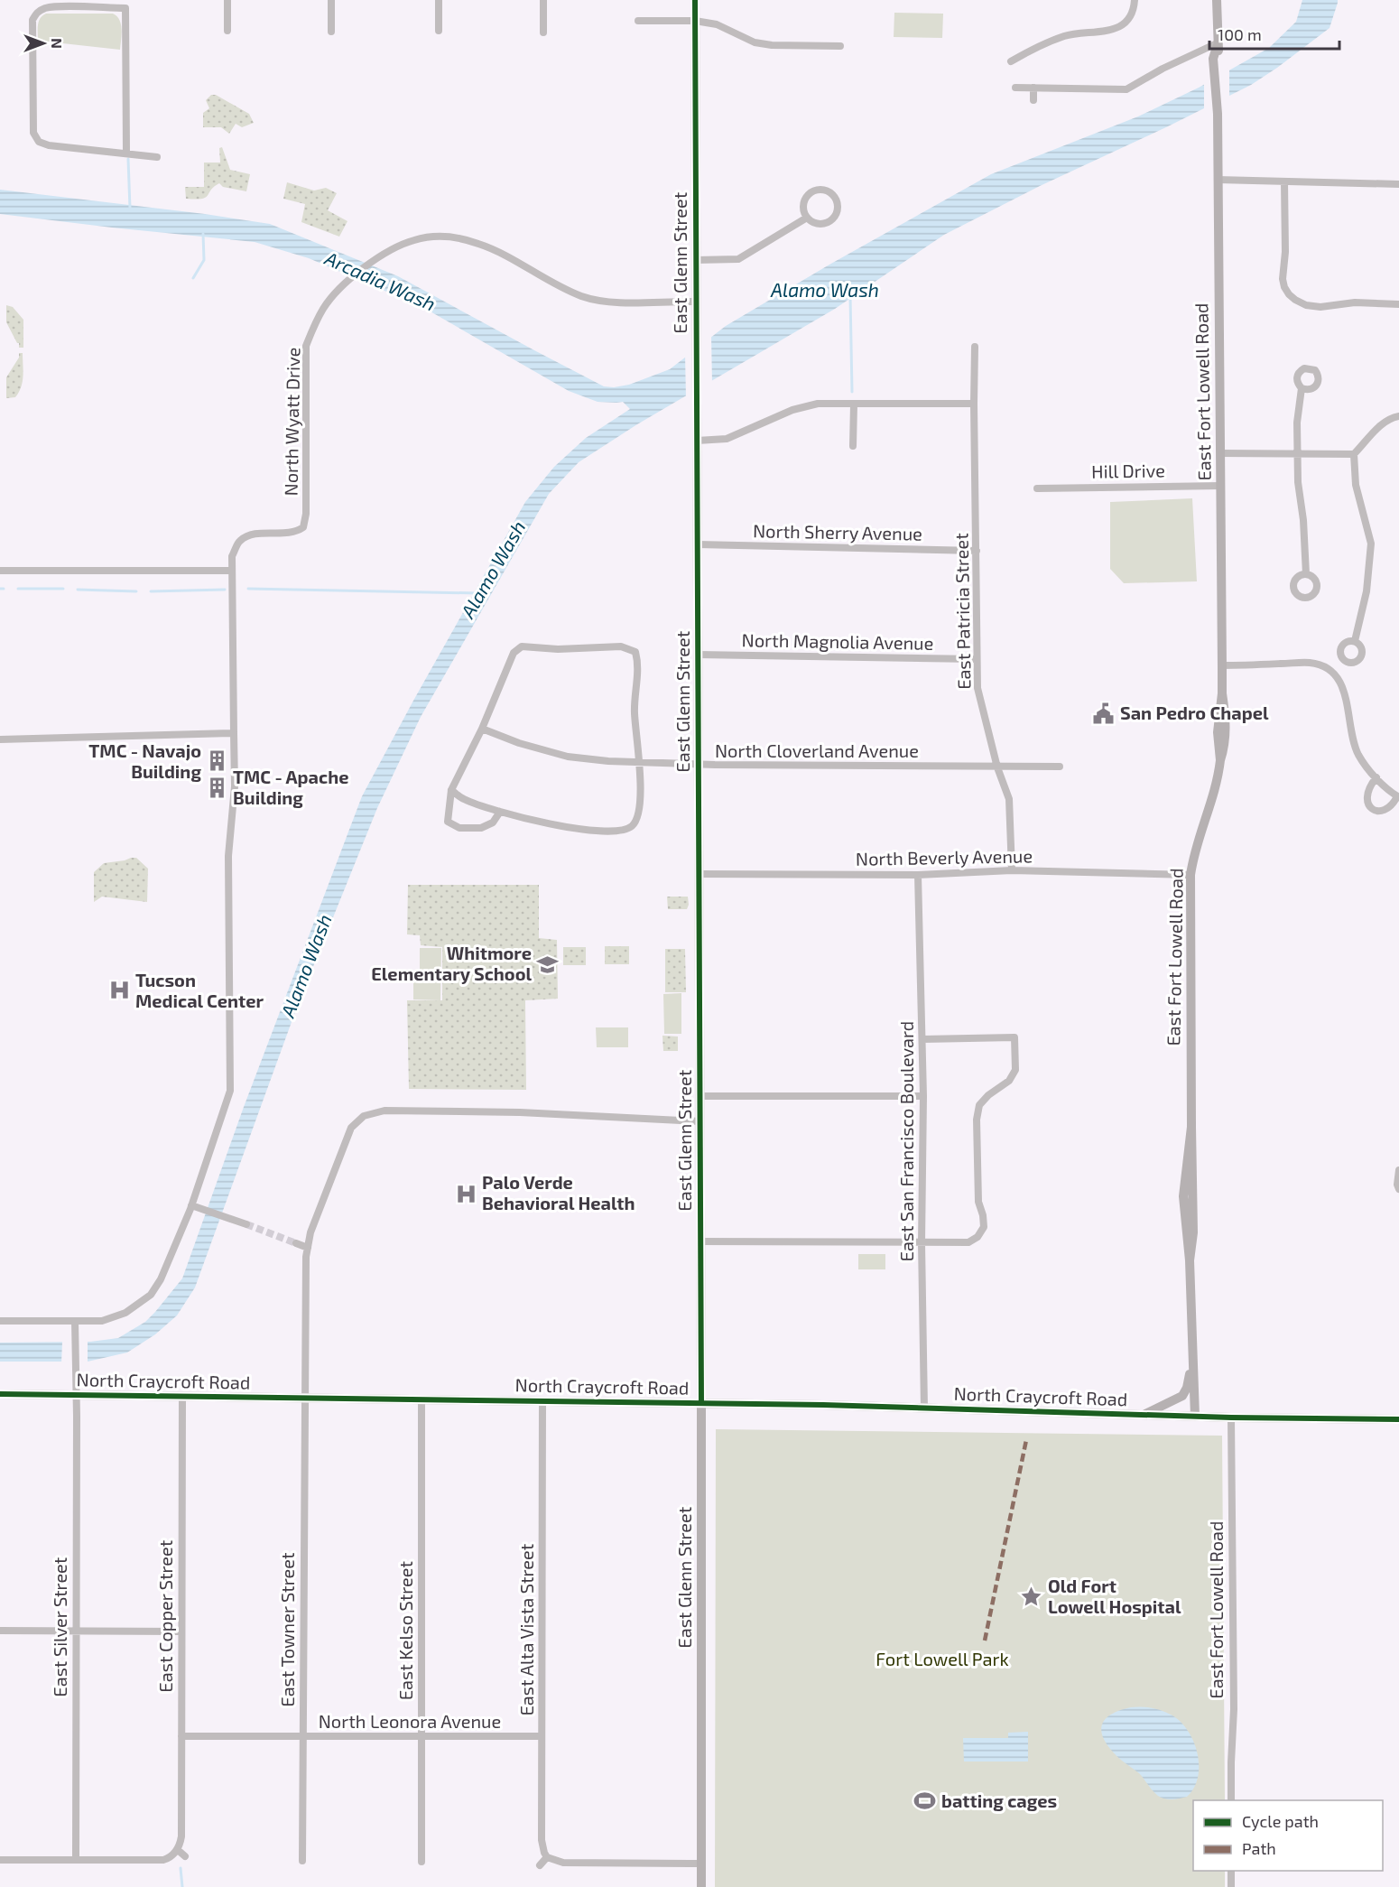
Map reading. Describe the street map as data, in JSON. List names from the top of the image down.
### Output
{
  "streets": {
    "street": [
      "East Glenn Street",
      "East Fort Lowell Road",
      "North Wyatt Drive",
      "Hill Drive",
      "North Sherry Avenue",
      "East Patricia Street",
      "North Magnolia Avenue",
      "North Cloverland Avenue",
      "North Beverly Avenue",
      "East San Francisco Boulevard",
      "North Craycroft Road",
      "East Copper Street",
      "East Silver Street",
      "East Towner Street",
      "East Alta Vista Street",
      "East Kelso Street",
      "North Leonora Avenue"
    ]
  },
  "crossings": [
    ["East Glenn Street", "North Wyatt Drive"],
    ["East Glenn Street", "North Sherry Avenue"],
    ["East Glenn Street", "North Magnolia Avenue"],
    ["East Glenn Street", "North Cloverland Avenue"],
    ["East Glenn Street", "North Beverly Avenue"],
    ["East Glenn Street", "North Craycroft Road"],
    ["East Glenn Street", "East Towner Street"],
    ["East Fort Lowell Road", "Hill Drive"],
    ["East Fort Lowell Road", "North Beverly Avenue"],
    ["East Fort Lowell Road", "North Craycroft Road"],
    ["North Wyatt Drive", "East Silver Street"],
    ["North Sherry Avenue", "East Patricia Street"],
    ["East Patricia Street", "North Magnolia Avenue"],
    ["East Patricia Street", "North Cloverland Avenue"],
    ["East Patricia Street", "North Beverly Avenue"],
    ["North Beverly Avenue", "East San Francisco Boulevard"],
    ["East San Francisco Boulevard", "North Craycroft Road"],
    ["North Craycroft Road", "East Copper Street"],
    ["North Craycroft Road", "East Silver Street"],
    ["North Craycroft Road", "East Towner Street"],
    ["North Craycroft Road", "East Alta Vista Street"],
    ["North Craycroft Road", "East Kelso Street"],
    ["East Copper Street", "North Leonora Avenue"],
    ["East Towner Street", "North Leonora Avenue"],
    ["East Alta Vista Street", "North Leonora Avenue"],
    ["East Kelso Street", "North Leonora Avenue"]
  ],
  "water": ["Arcadia Wash", "Alamo Wash"],
  "parks": ["Fort Lowell Park"],
  "places": {
    "public building": ["San Pedro Chapel"],
    "building": ["TMC - Navajo Building", "TMC - Apache Building"],
    "school or university": ["Whitmore Elementary School"],
    "hospital": ["Tucson Medical Center", "Palo Verde Behavioral Health"],
    "place": ["Old Fort Lowell Hospital"],
    "sports": ["batting cages"]
  },
  "legend": ["Cycle path", "Path"],
  "scale_bar": "100 m",
  "north": "right"
}
